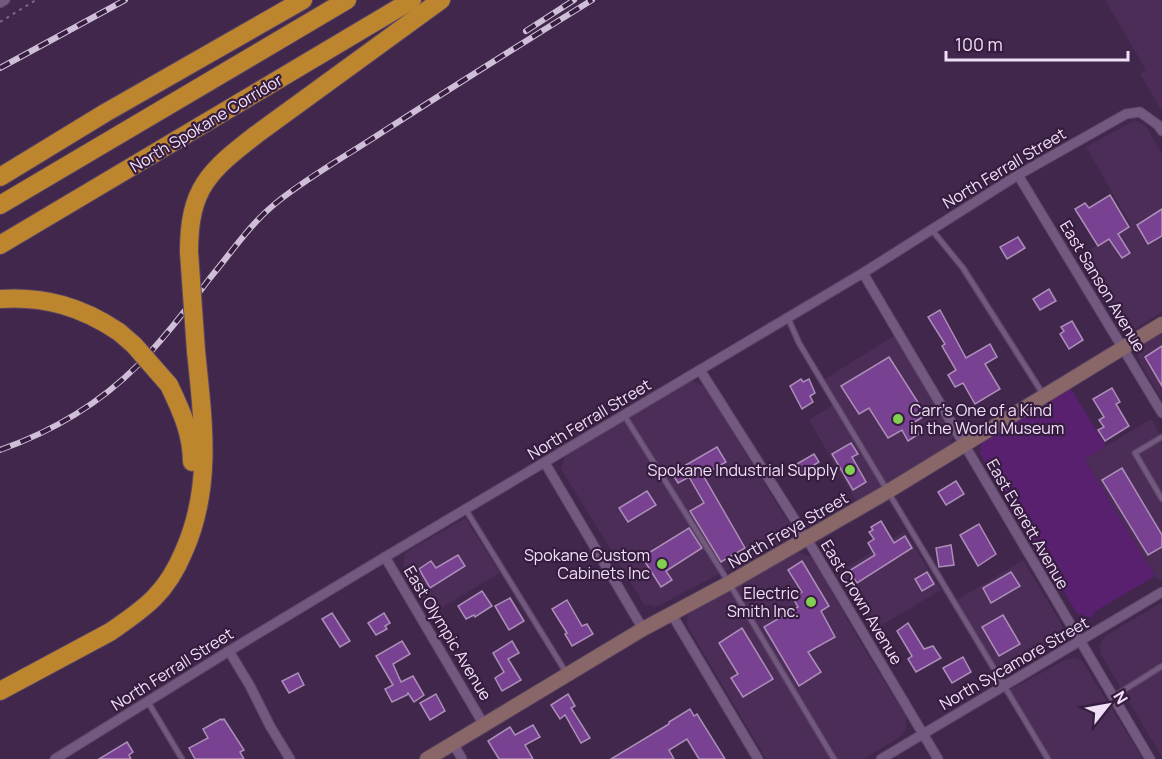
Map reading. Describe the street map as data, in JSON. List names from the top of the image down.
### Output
{
  "streets": {
    "highway": ["North Spokane Corridor"],
    "street": [
      "North Ferrall Street",
      "East Sanson Avenue",
      "East Everett Avenue",
      "North Freya Street",
      "East Crown Avenue",
      "East Olympic Avenue",
      "North Sycamore Street"
    ]
  },
  "crossings": [
    ["North Ferrall Street", "East Sanson Avenue"],
    ["North Ferrall Street", "East Everett Avenue"],
    ["North Ferrall Street", "East Crown Avenue"],
    ["North Ferrall Street", "East Olympic Avenue"],
    ["East Sanson Avenue", "North Freya Street"],
    ["East Everett Avenue", "North Freya Street"],
    ["East Everett Avenue", "North Sycamore Street"],
    ["North Freya Street", "East Crown Avenue"],
    ["North Freya Street", "East Olympic Avenue"],
    ["East Crown Avenue", "North Sycamore Street"]
  ],
  "places": [
    "Carr's One of a Kind in the World Museum",
    "Spokane Industrial Supply",
    "Spokane Custom Cabinets Inc",
    "Electric Smith Inc."
  ],
  "scale_bar": "100 m",
  "north": "top right"
}
